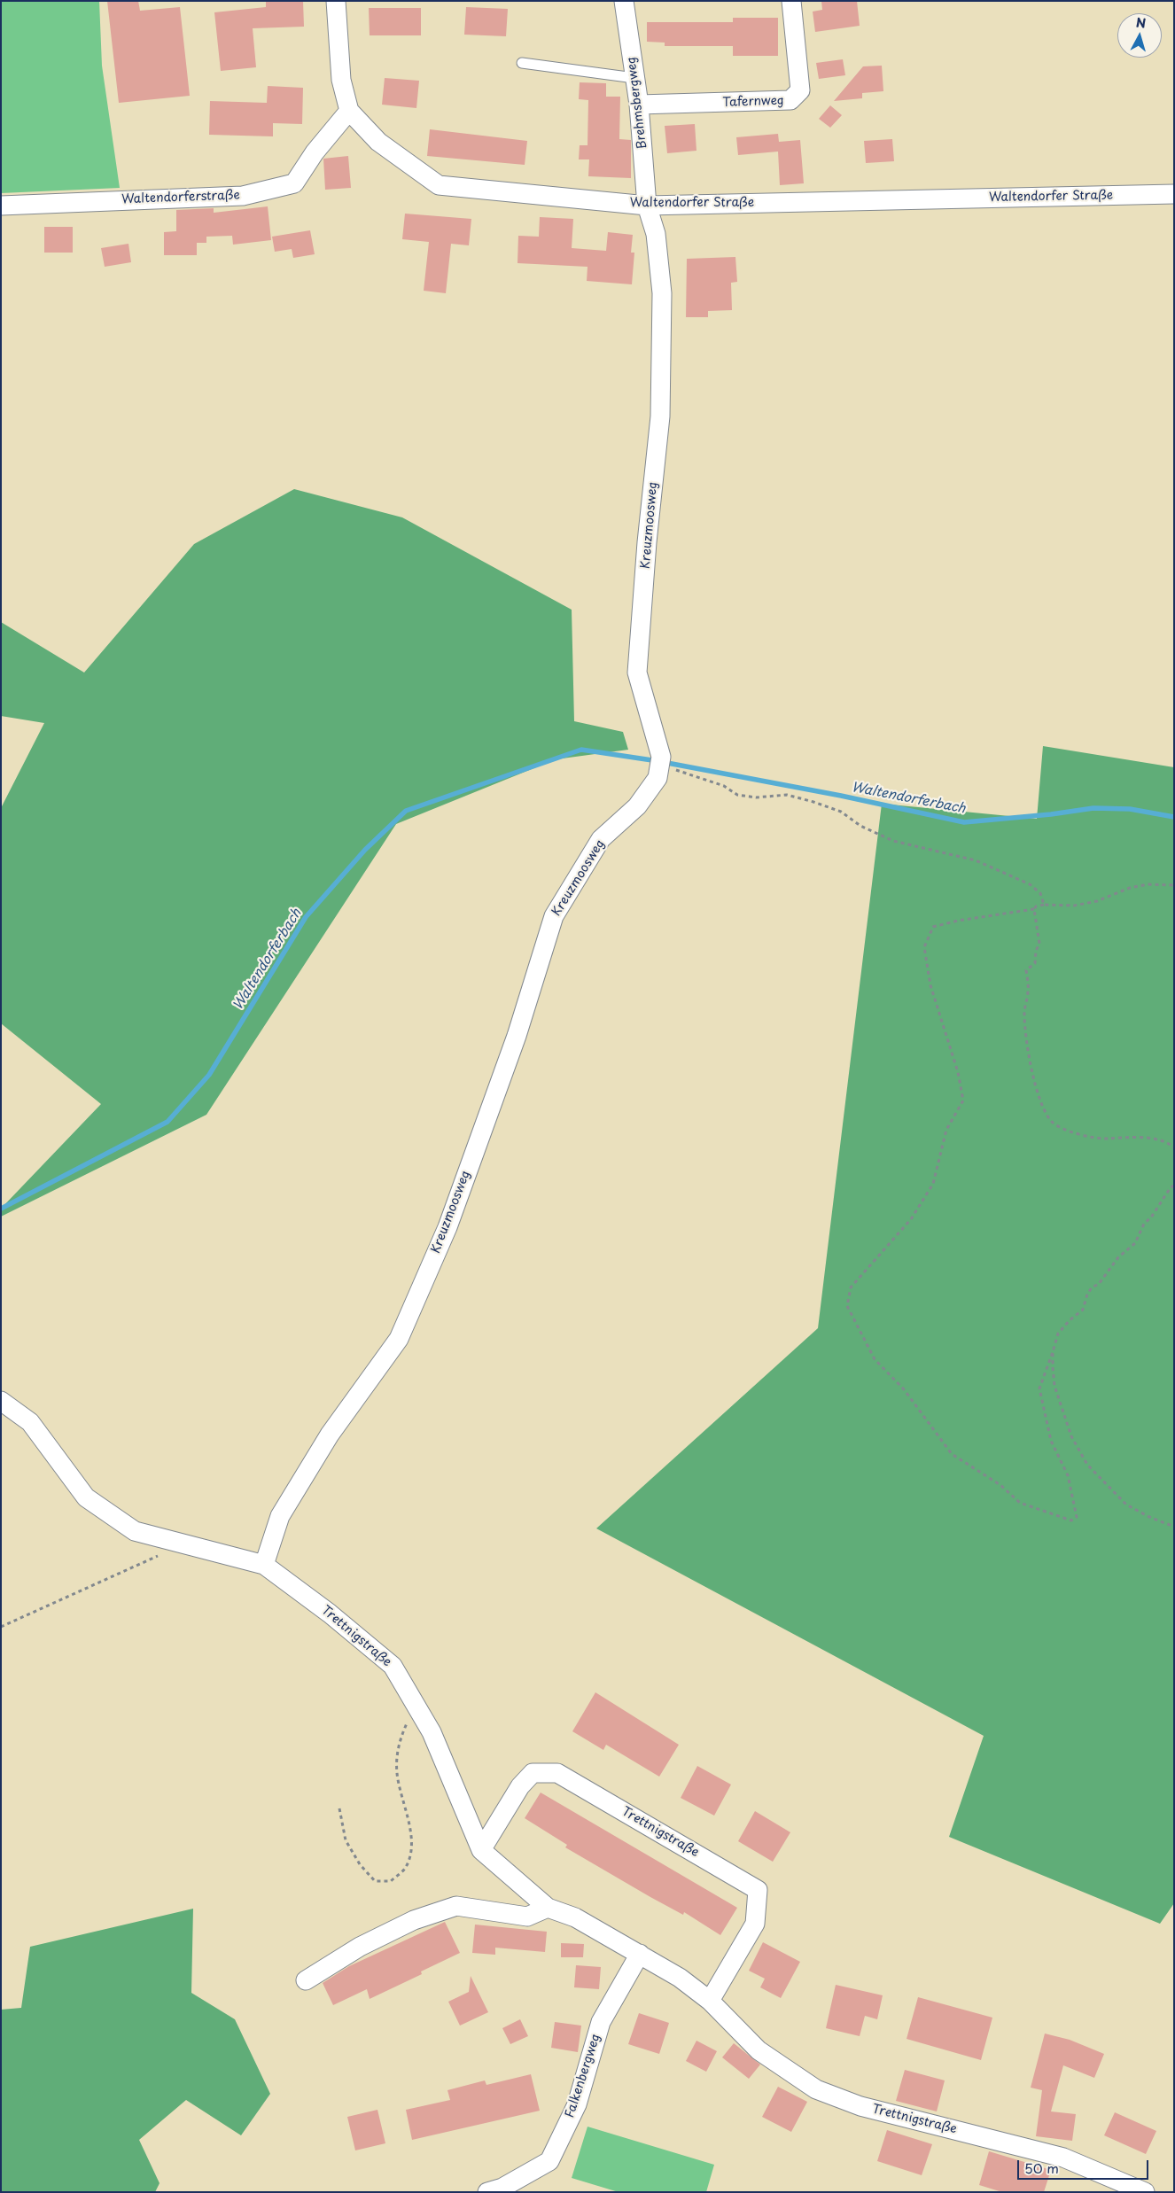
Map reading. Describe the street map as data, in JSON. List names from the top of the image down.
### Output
{
  "streets": {
    "street": [
      "Tafernweg",
      "Brehmsbergweg",
      "Waltendorfer Straße",
      "Waltendorferstraße",
      "Kreuzmoosweg",
      "Trettnigstraße",
      "Falkenbergweg"
    ]
  },
  "crossings": [
    ["Tafernweg", "Brehmsbergweg"],
    ["Brehmsbergweg", "Waltendorfer Straße"],
    ["Brehmsbergweg", "Kreuzmoosweg"],
    ["Waltendorfer Straße", "Waltendorferstraße"],
    ["Waltendorfer Straße", "Kreuzmoosweg"],
    ["Kreuzmoosweg", "Trettnigstraße"],
    ["Trettnigstraße", "Falkenbergweg"]
  ],
  "water": ["Waltendorferbach"],
  "scale_bar": "50 m",
  "north": "top"
}
